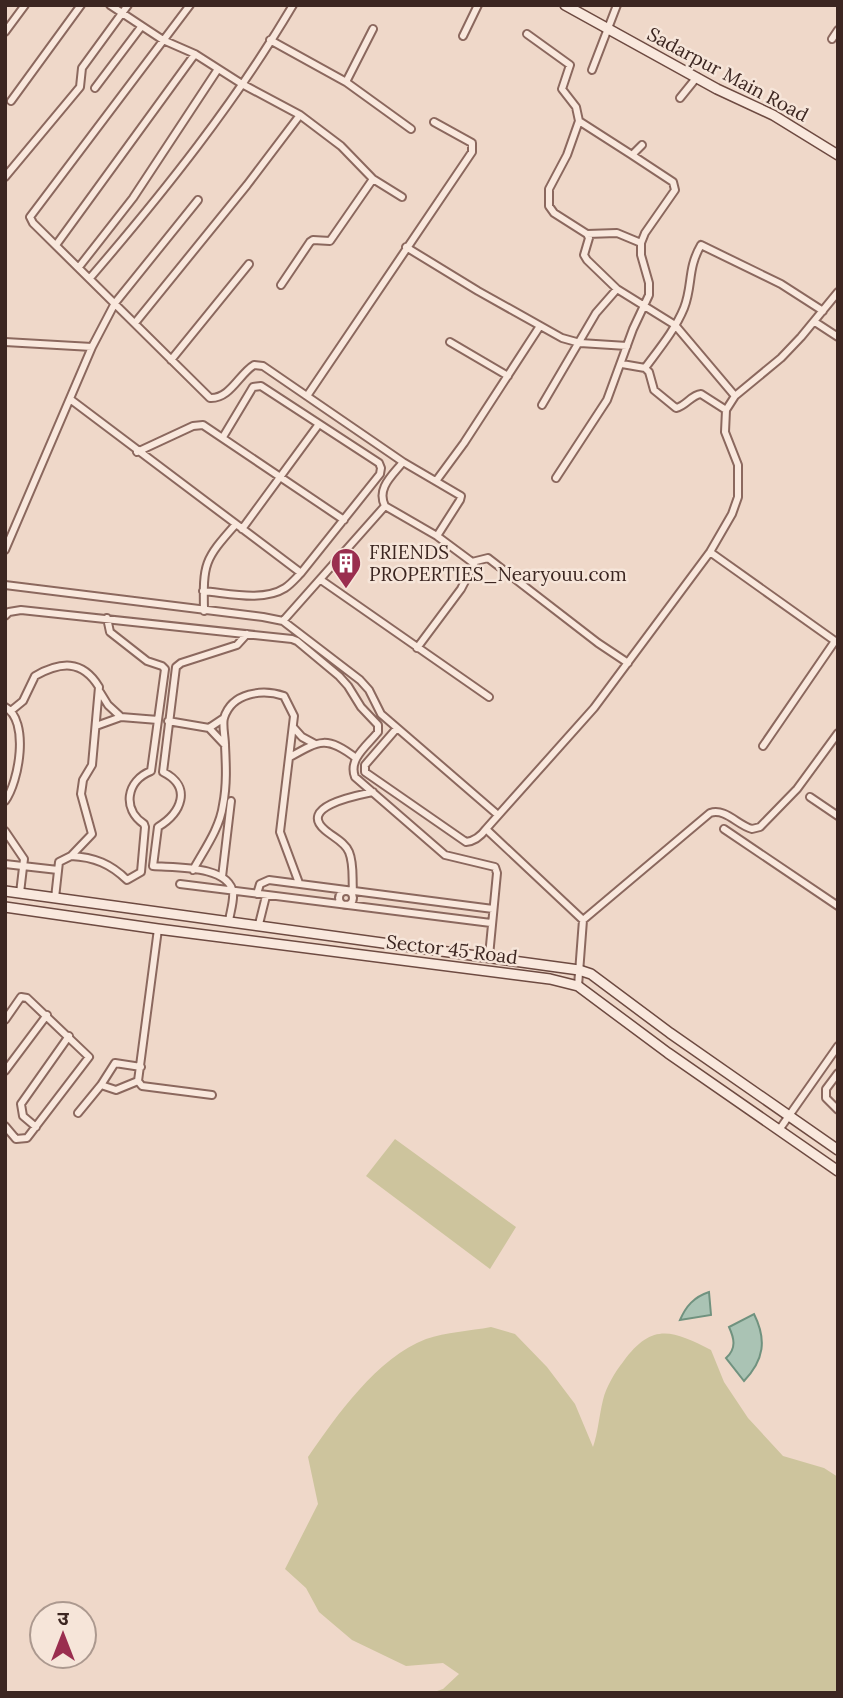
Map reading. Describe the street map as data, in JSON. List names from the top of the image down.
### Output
{
  "streets": {
    "street": ["Sadarpur Main Road", "Sector 45 Road"]
  },
  "places": {
    "building": ["FRIENDS PROPERTIES_Nearyouu.com"]
  },
  "north": "top"
}
